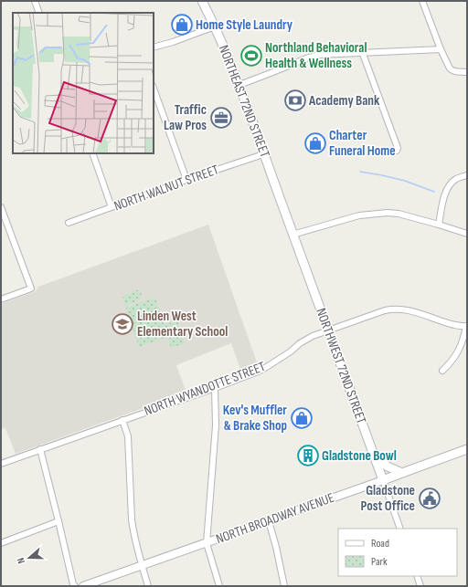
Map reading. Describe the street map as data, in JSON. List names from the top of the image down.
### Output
{
  "streets": {
    "main road": ["NORTHEAST 72ND STREET", "NORTHWEST 72ND STREET", "NORTH BROADWAY AVENUE"],
    "street": ["NORTH WALNUT STREET", "NORTH WYANDOTTE STREET"]
  },
  "crossings": [
    ["NORTHEAST 72ND STREET", "NORTH WALNUT STREET"],
    ["NORTHEAST 72ND STREET", "NORTHWEST 72ND STREET"],
    ["NORTHWEST 72ND STREET", "NORTH WYANDOTTE STREET"],
    ["NORTHWEST 72ND STREET", "NORTH BROADWAY AVENUE"]
  ],
  "places": {
    "shop": ["Home Style Laundry", "Charter Funeral Home", "Kev's Muffler & Brake Shop"],
    "sports": ["Northland Behavioral Health & Wellness"],
    "bank": ["Academy Bank"],
    "office": ["Traffic Law Pros"],
    "school or university": ["Linden West Elementary School"],
    "building": ["Gladstone Bowl"],
    "public building": ["Gladstone Post Office"]
  },
  "legend": ["Road", "Park"],
  "north": "left"
}
